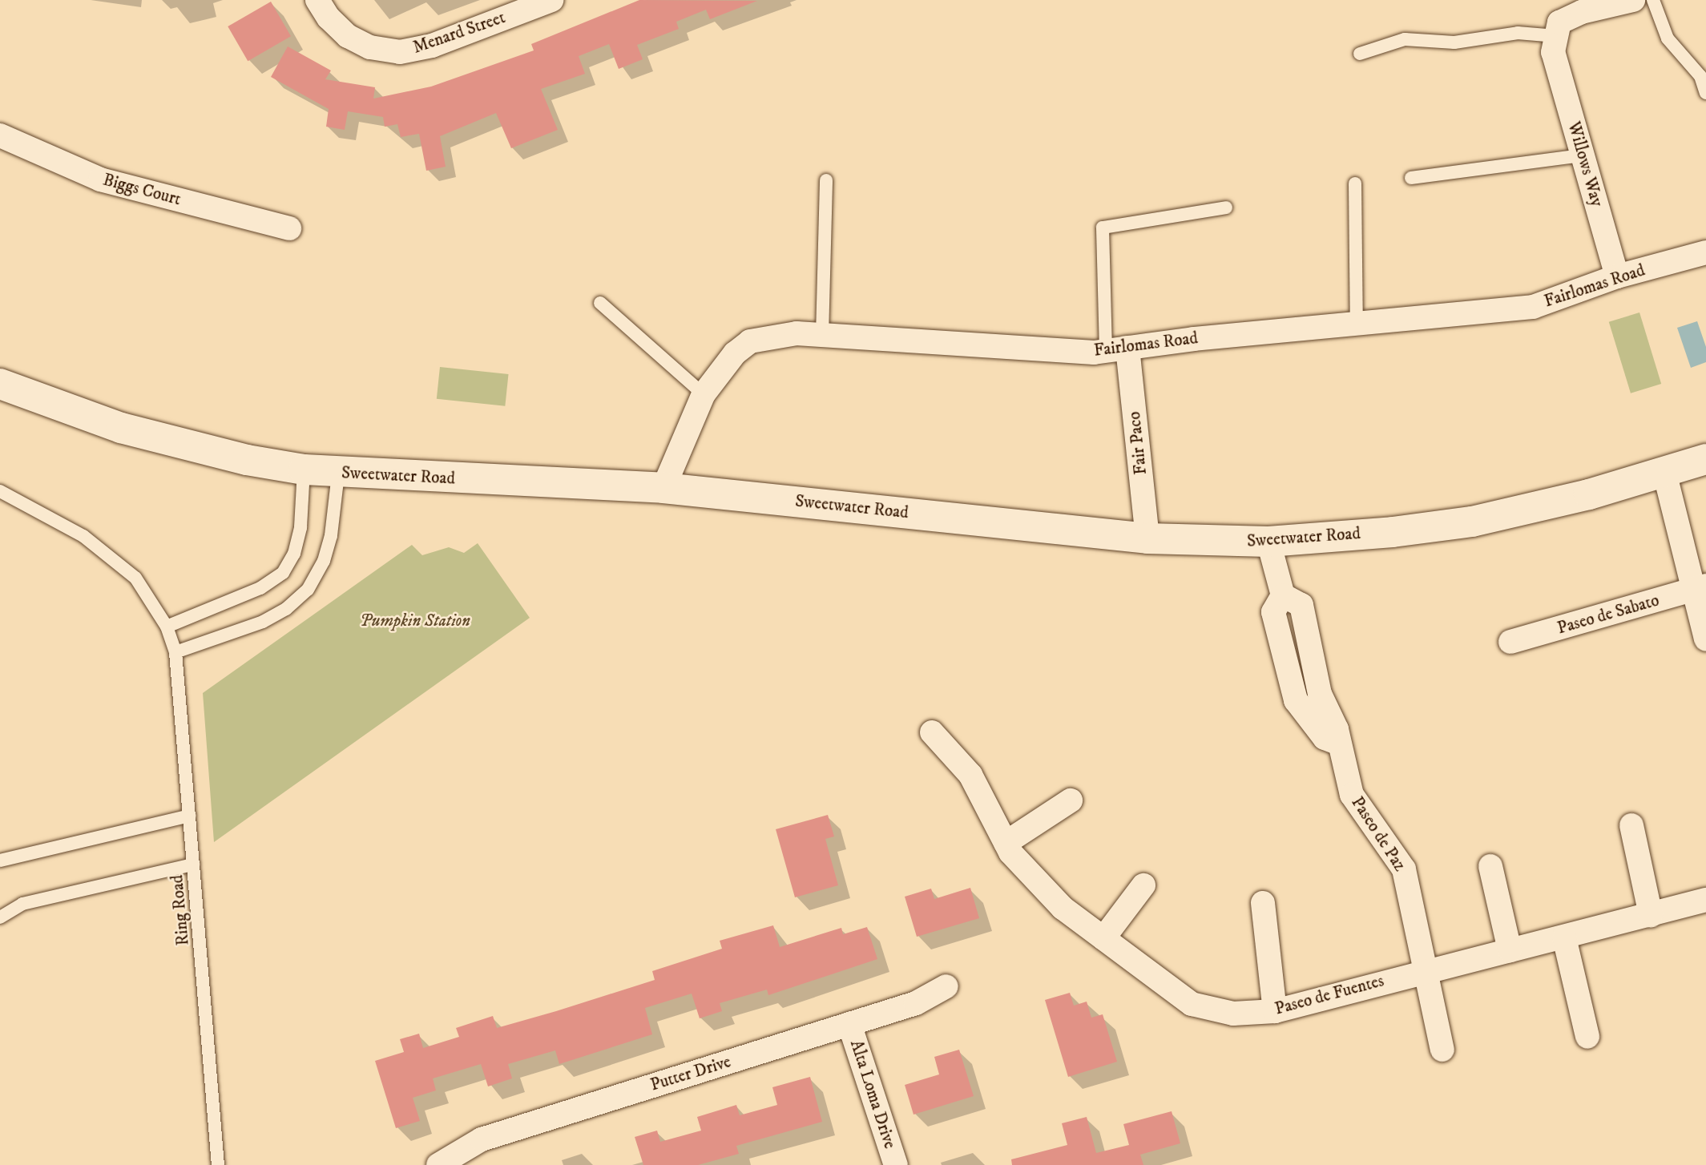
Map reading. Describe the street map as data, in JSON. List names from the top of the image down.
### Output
{
  "streets": {
    "main road": ["Sweetwater Road"],
    "street": [
      "Menard Street",
      "Willows Way",
      "Biggs Court",
      "Fairlomas Road",
      "Fair Paco",
      "Paseo de Sabato",
      "Paseo de Paz",
      "Paseo de Fuentes",
      "Putter Drive",
      "Alta Loma Drive"
    ],
    "lane": ["Ring Road"]
  },
  "crossings": [
    ["Willows Way", "Fairlomas Road"],
    ["Fairlomas Road", "Fair Paco"],
    ["Fairlomas Road", "Sweetwater Road"],
    ["Fair Paco", "Sweetwater Road"],
    ["Sweetwater Road", "Paseo de Paz"],
    ["Paseo de Paz", "Paseo de Fuentes"],
    ["Putter Drive", "Alta Loma Drive"]
  ],
  "parks": ["Pumpkin Station"]
}
